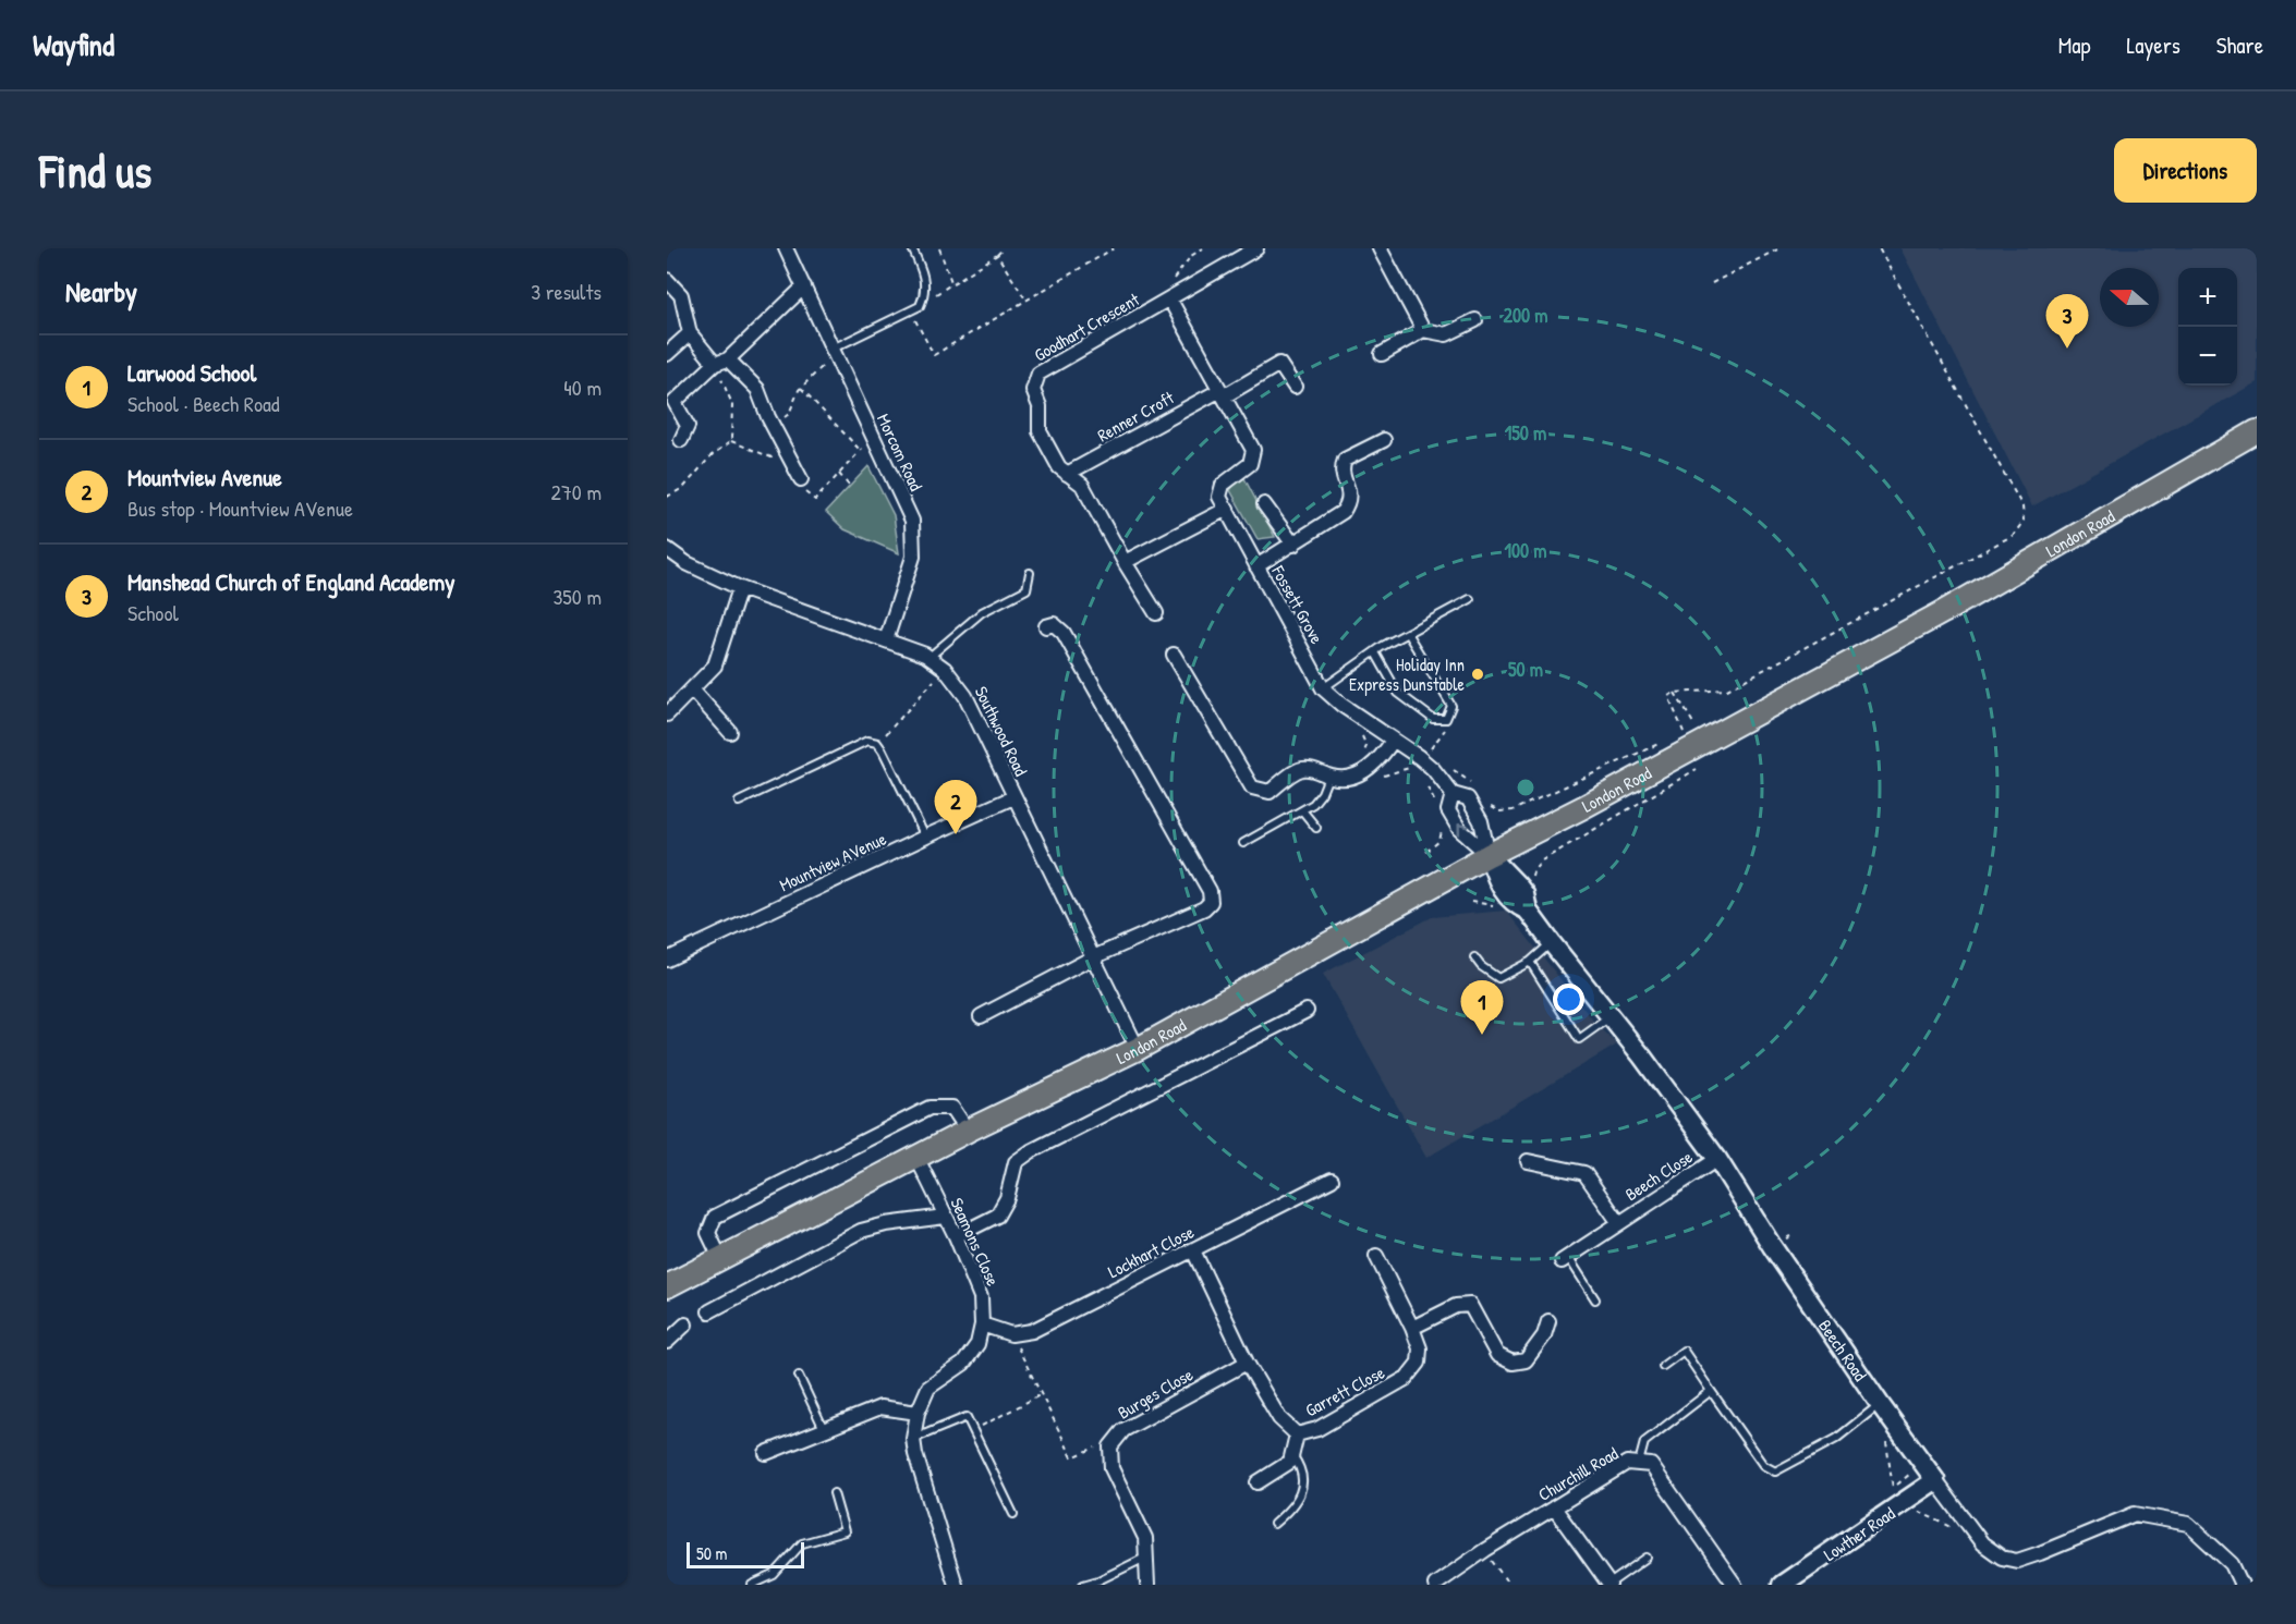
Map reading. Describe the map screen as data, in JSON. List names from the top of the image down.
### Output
{
  "streets": {
    "main road": ["London Road"],
    "street": [
      "Goodhart Crescent",
      "Renner Croft",
      "Morcom Road",
      "Fossett Grove",
      "Southwood Road",
      "Mountview AVenue",
      "Beech Close",
      "Seamons Close",
      "Lockhart Close",
      "Beech Road",
      "Garrett Close",
      "Burges Close",
      "Churchill Road",
      "Lowther Road"
    ]
  },
  "crossings": [
    ["Goodhart Crescent", "Renner Croft"],
    ["Goodhart Crescent", "Fossett Grove"],
    ["Renner Croft", "Fossett Grove"],
    ["Morcom Road", "Southwood Road"],
    ["London Road", "Fossett Grove"],
    ["London Road", "Southwood Road"],
    ["London Road", "Seamons Close"],
    ["London Road", "Beech Road"],
    ["Fossett Grove", "Beech Road"],
    ["Southwood Road", "Mountview AVenue"],
    ["Beech Close", "Beech Road"],
    ["Lockhart Close", "Garrett Close"],
    ["Beech Road", "Lowther Road"],
    ["Garrett Close", "Burges Close"]
  ],
  "places": ["Holiday Inn Express Dunstable"],
  "scale_bar": "50 m",
  "north": "left",
  "page": {
    "header": "Wayfind",
    "nav": ["Map", "Layers", "Share"],
    "buttons": "Directions",
    "title": "Find us",
    "heading": ["Nearby", "3 results"],
    "map_buttons": ["+", "−"],
    "pins": ["3", "2", "1"],
    "list": [
      {
        "mark": "1",
        "name": "Larwood School",
        "note": "School · Beech Road",
        "value": "40 m"
      },
      {
        "mark": "2",
        "name": "Mountview Avenue",
        "note": "Bus stop · Mountview AVenue",
        "value": "270 m"
      },
      {
        "mark": "3",
        "name": "Manshead Church of England Academy",
        "note": "School",
        "value": "350 m"
      }
    ],
    "scale": "50 m"
  },
  "rings": [
    "200 m",
    "150 m",
    "100 m",
    "50 m"
  ]
}
